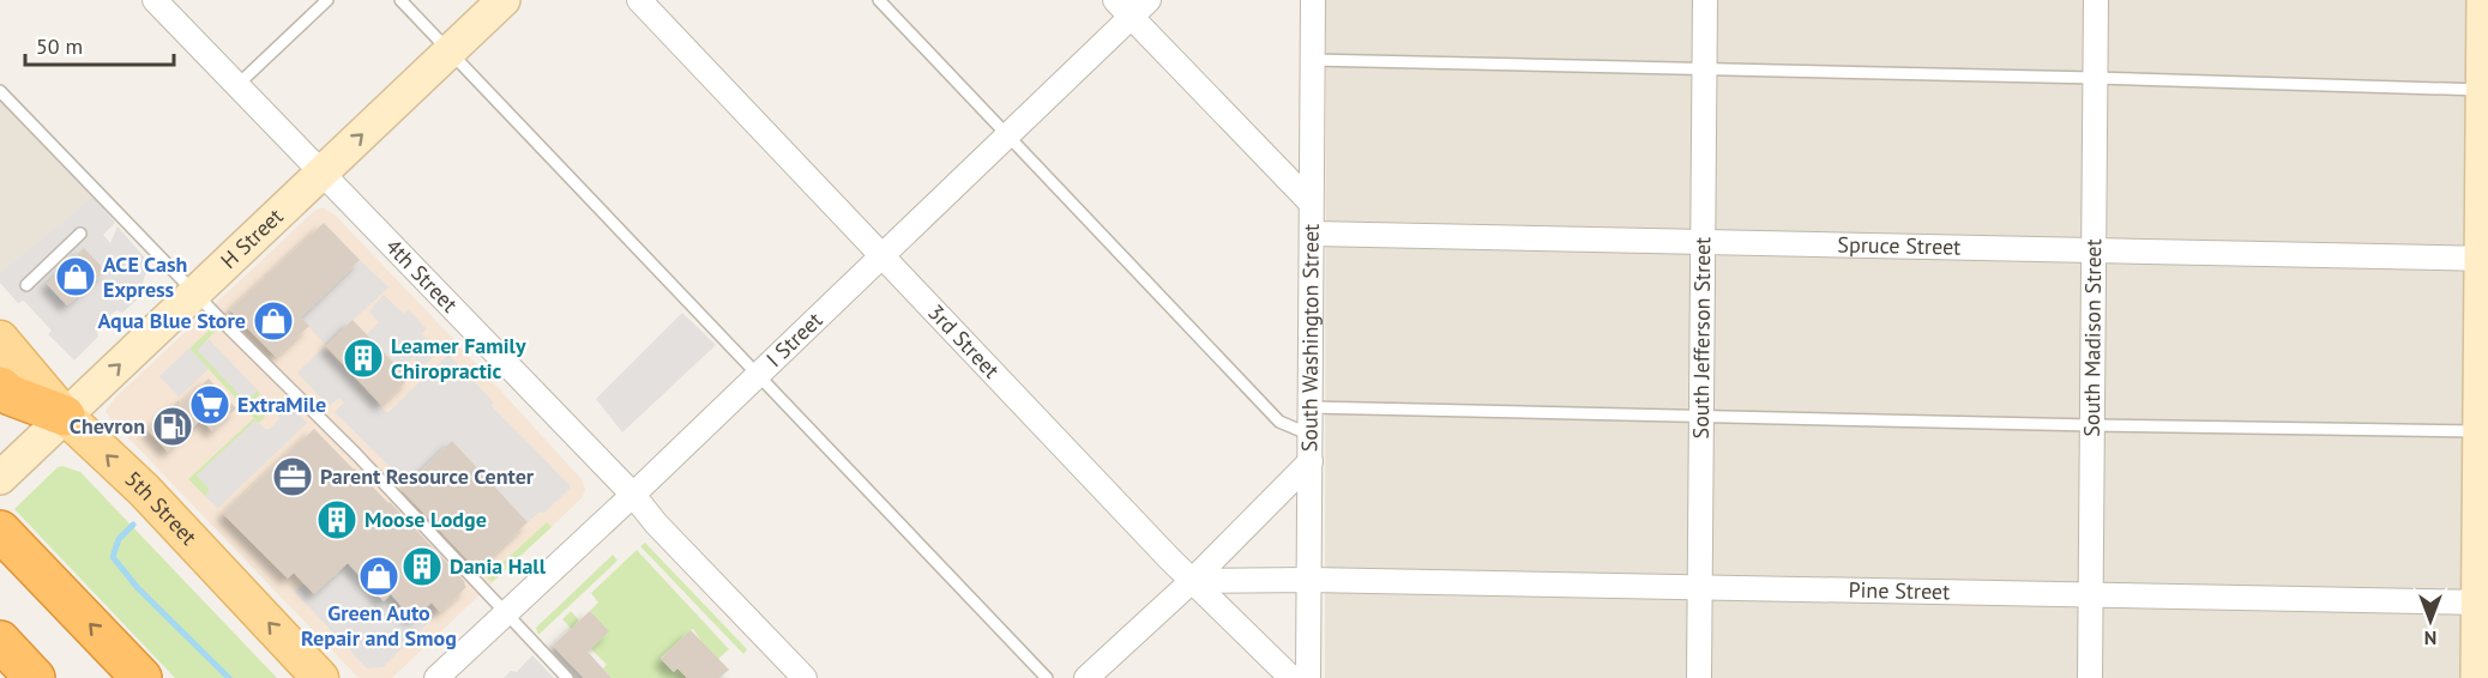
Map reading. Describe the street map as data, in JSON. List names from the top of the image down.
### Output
{
  "streets": {
    "main road": ["5th Street"],
    "street": [
      "H Street",
      "Spruce Street",
      "4th Street",
      "I Street",
      "South Washington Street",
      "South Jefferson Street",
      "South Madison Street",
      "3rd Street",
      "Pine Street"
    ]
  },
  "crossings": [
    ["H Street", "4th Street"],
    ["H Street", "5th Street"],
    ["Spruce Street", "South Washington Street"],
    ["Spruce Street", "South Jefferson Street"],
    ["Spruce Street", "South Madison Street"],
    ["4th Street", "I Street"],
    ["I Street", "3rd Street"],
    ["South Washington Street", "Pine Street"],
    ["South Jefferson Street", "Pine Street"],
    ["South Madison Street", "Pine Street"],
    ["3rd Street", "Pine Street"]
  ],
  "one_way": ["H Street", "5th Street"],
  "places": {
    "shop": ["ACE Cash Express", "Aqua Blue Store", "Green Auto Repair and Smog"],
    "building": ["Leamer Family Chiropractic", "Moose Lodge", "Dania Hall"],
    "supermarket": ["ExtraMile"],
    "fuel station": ["Chevron"],
    "office": ["Parent Resource Center"]
  },
  "scale_bar": "50 m",
  "north": "bottom"
}
